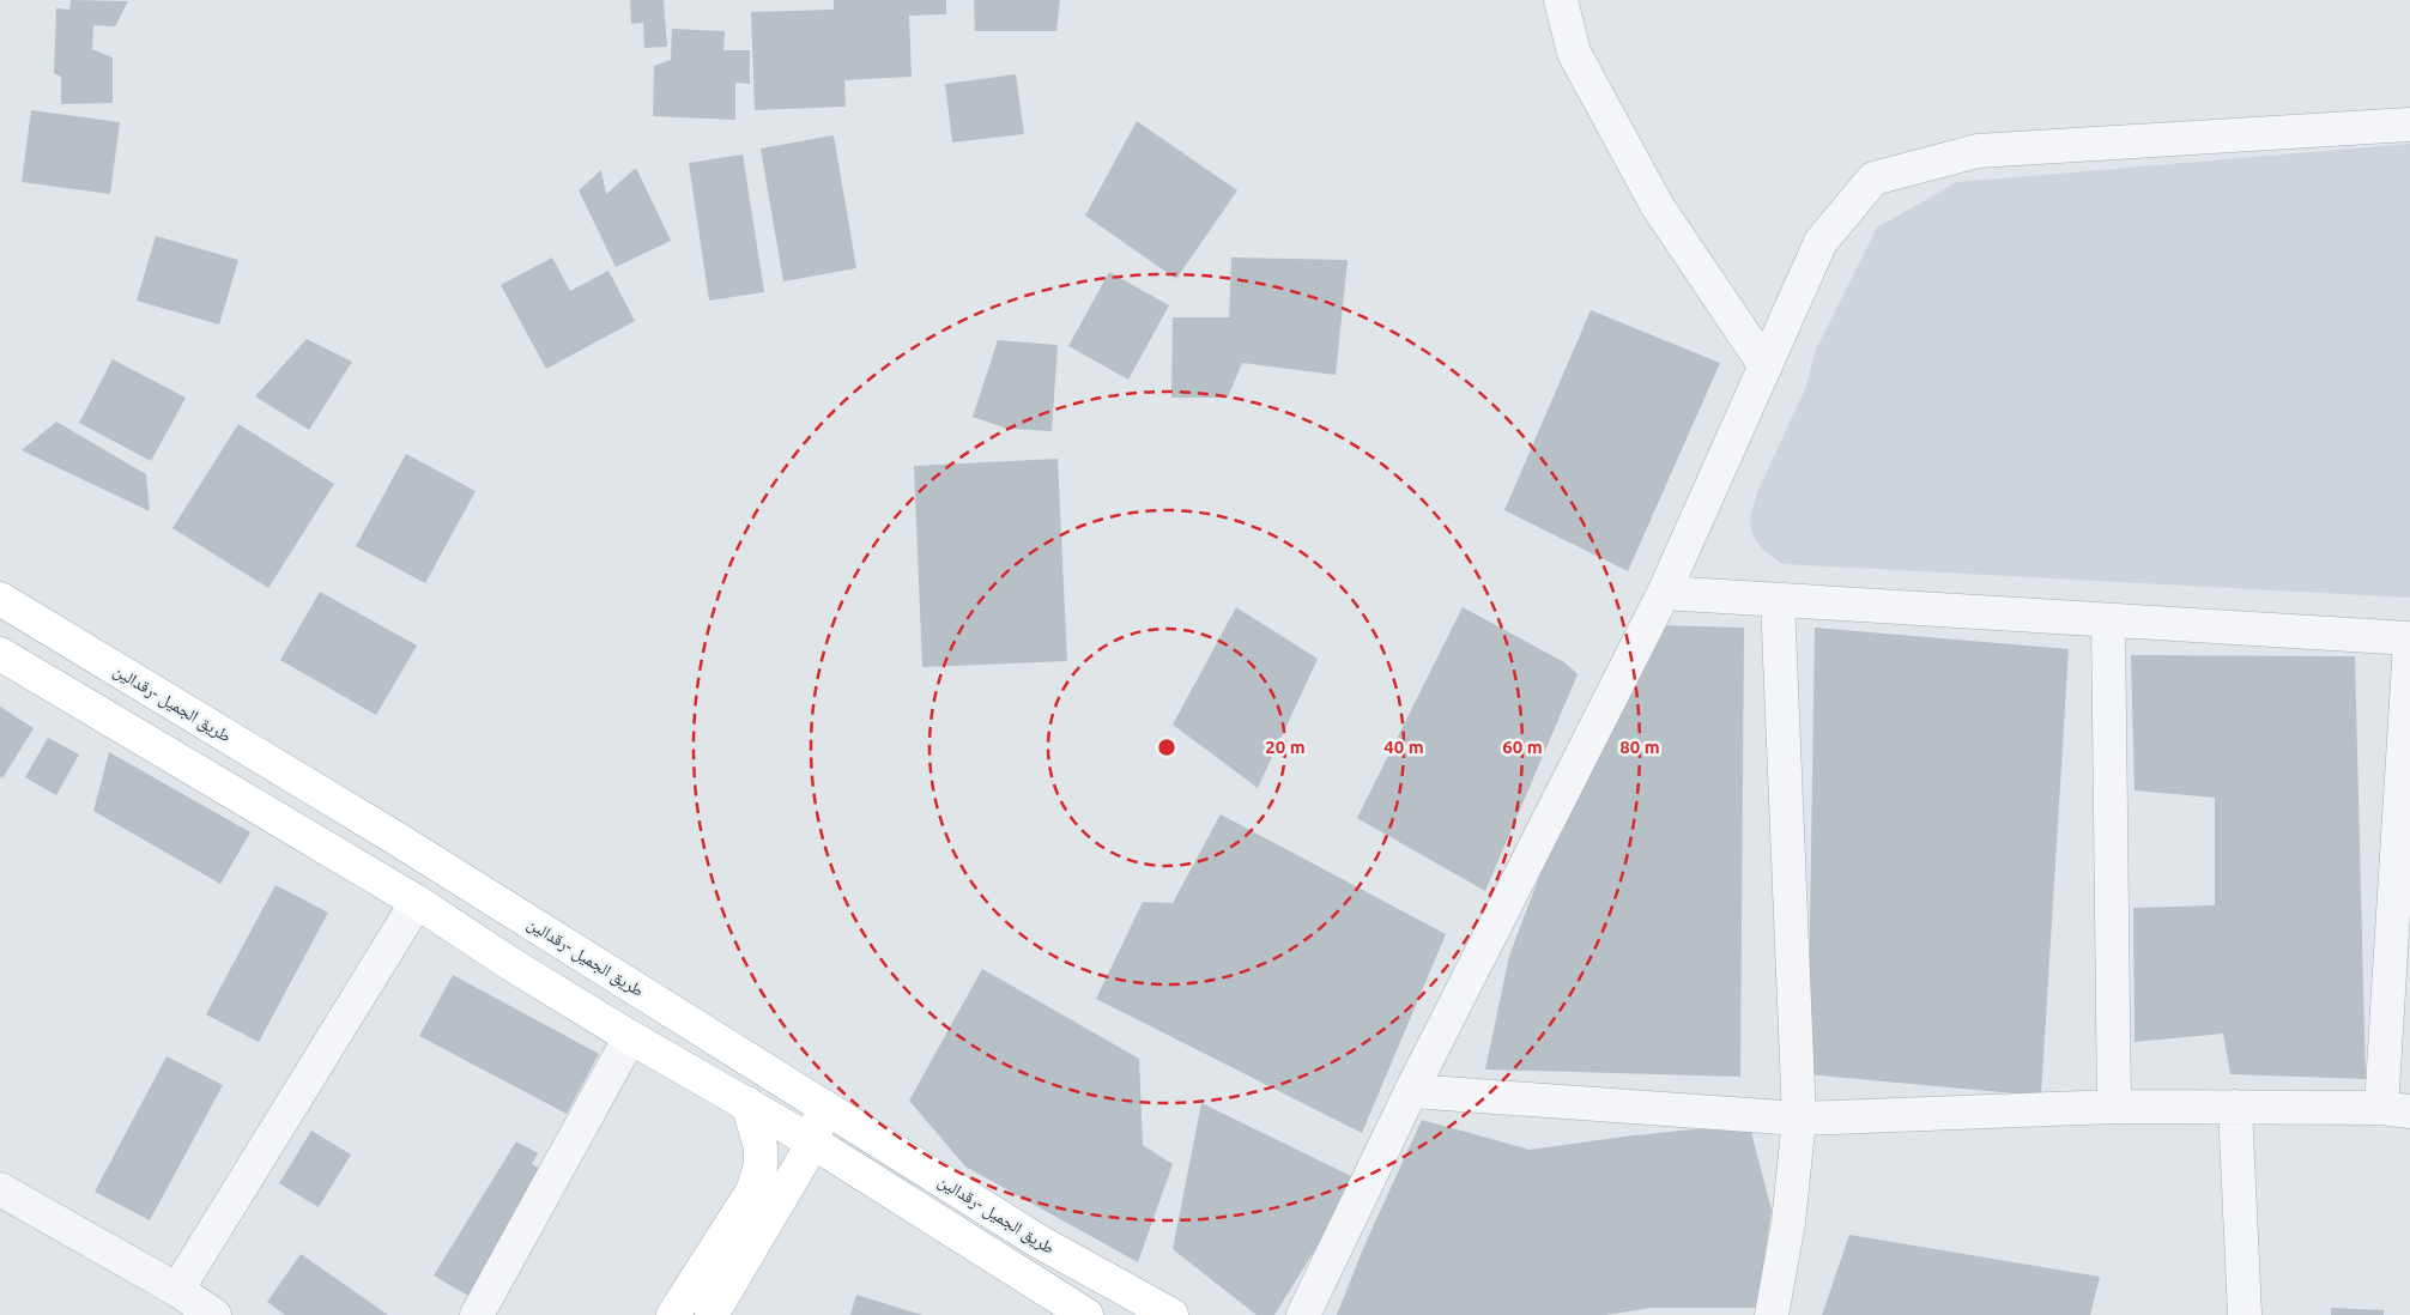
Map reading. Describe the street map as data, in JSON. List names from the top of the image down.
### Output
{
  "streets": {
    "main road": ["طريق الجميل -رقدالين"]
  },
  "rings": [
    "20 m",
    "40 m",
    "60 m",
    "80 m"
  ]
}
